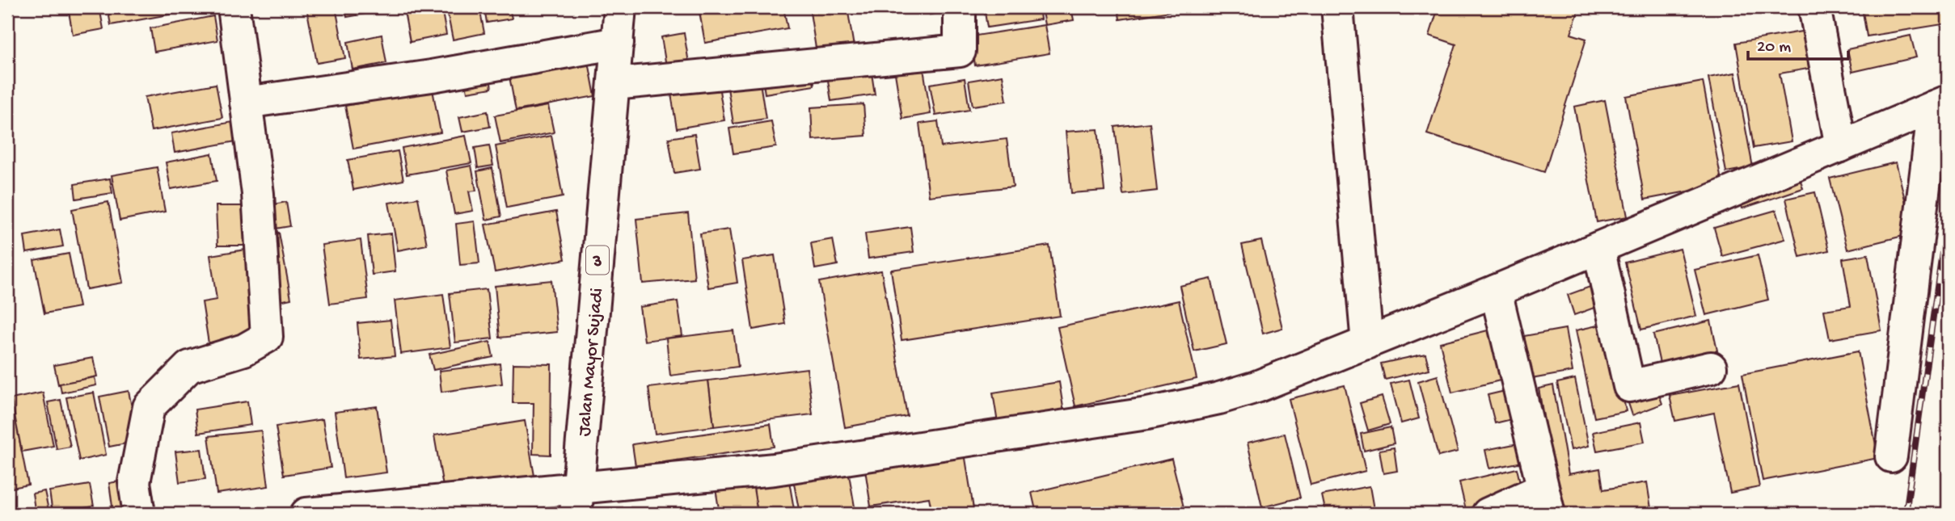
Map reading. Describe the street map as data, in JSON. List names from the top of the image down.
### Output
{
  "streets": {
    "main road": ["3", "Jalan Mayor Sujadi"]
  },
  "scale_bar": "20 m"
}
